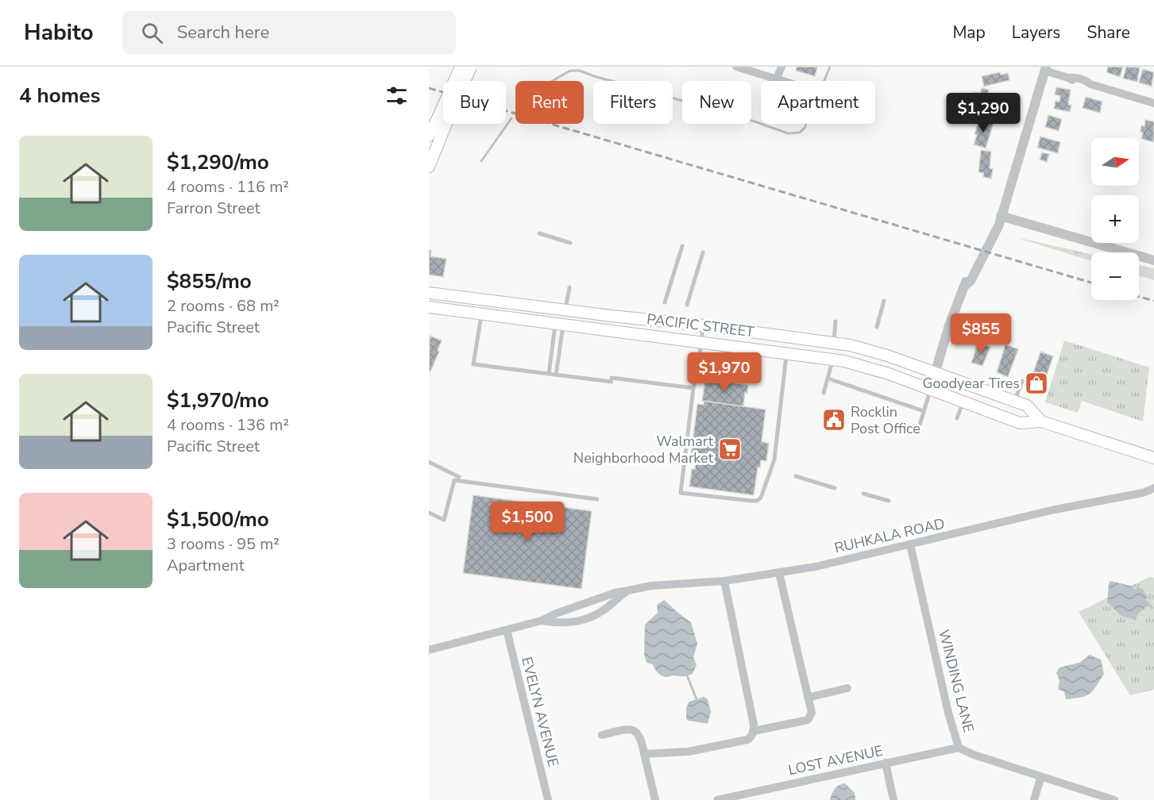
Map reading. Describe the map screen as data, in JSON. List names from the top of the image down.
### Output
{
  "streets": {
    "main road": ["PACIFIC STREET"],
    "street": [
      "RUHKALA ROAD",
      "WINDING LANE",
      "EVELYN AVENUE",
      "LOST AVENUE"
    ]
  },
  "crossings": [
    ["RUHKALA ROAD", "WINDING LANE"],
    ["RUHKALA ROAD", "EVELYN AVENUE"],
    ["WINDING LANE", "LOST AVENUE"]
  ],
  "places": {
    "shop": ["Goodyear Tires"],
    "public building": ["Rocklin Post Office"],
    "supermarket": ["Walmart Neighborhood Market"]
  },
  "north": "right",
  "page": {
    "header": "Habito",
    "search": "Search here",
    "nav": ["Map", "Layers", "Share"],
    "heading": "4 homes",
    "chip": [
      "Buy",
      "Rent",
      "Filters",
      "New",
      "Apartment"
    ],
    "price": [
      "$1,290",
      "$855",
      "$1,970",
      "$1,500"
    ],
    "list": [
      {
        "name": "$1,290/mo",
        "note": "4 rooms · 116 m² · Farron Street"
      },
      {
        "name": "$855/mo",
        "note": "2 rooms · 68 m² · Pacific Street"
      },
      {
        "name": "$1,970/mo",
        "note": "4 rooms · 136 m² · Pacific Street"
      },
      {
        "name": "$1,500/mo",
        "note": "3 rooms · 95 m² · Apartment"
      }
    ],
    "map_buttons": ["+", "−"]
  }
}
